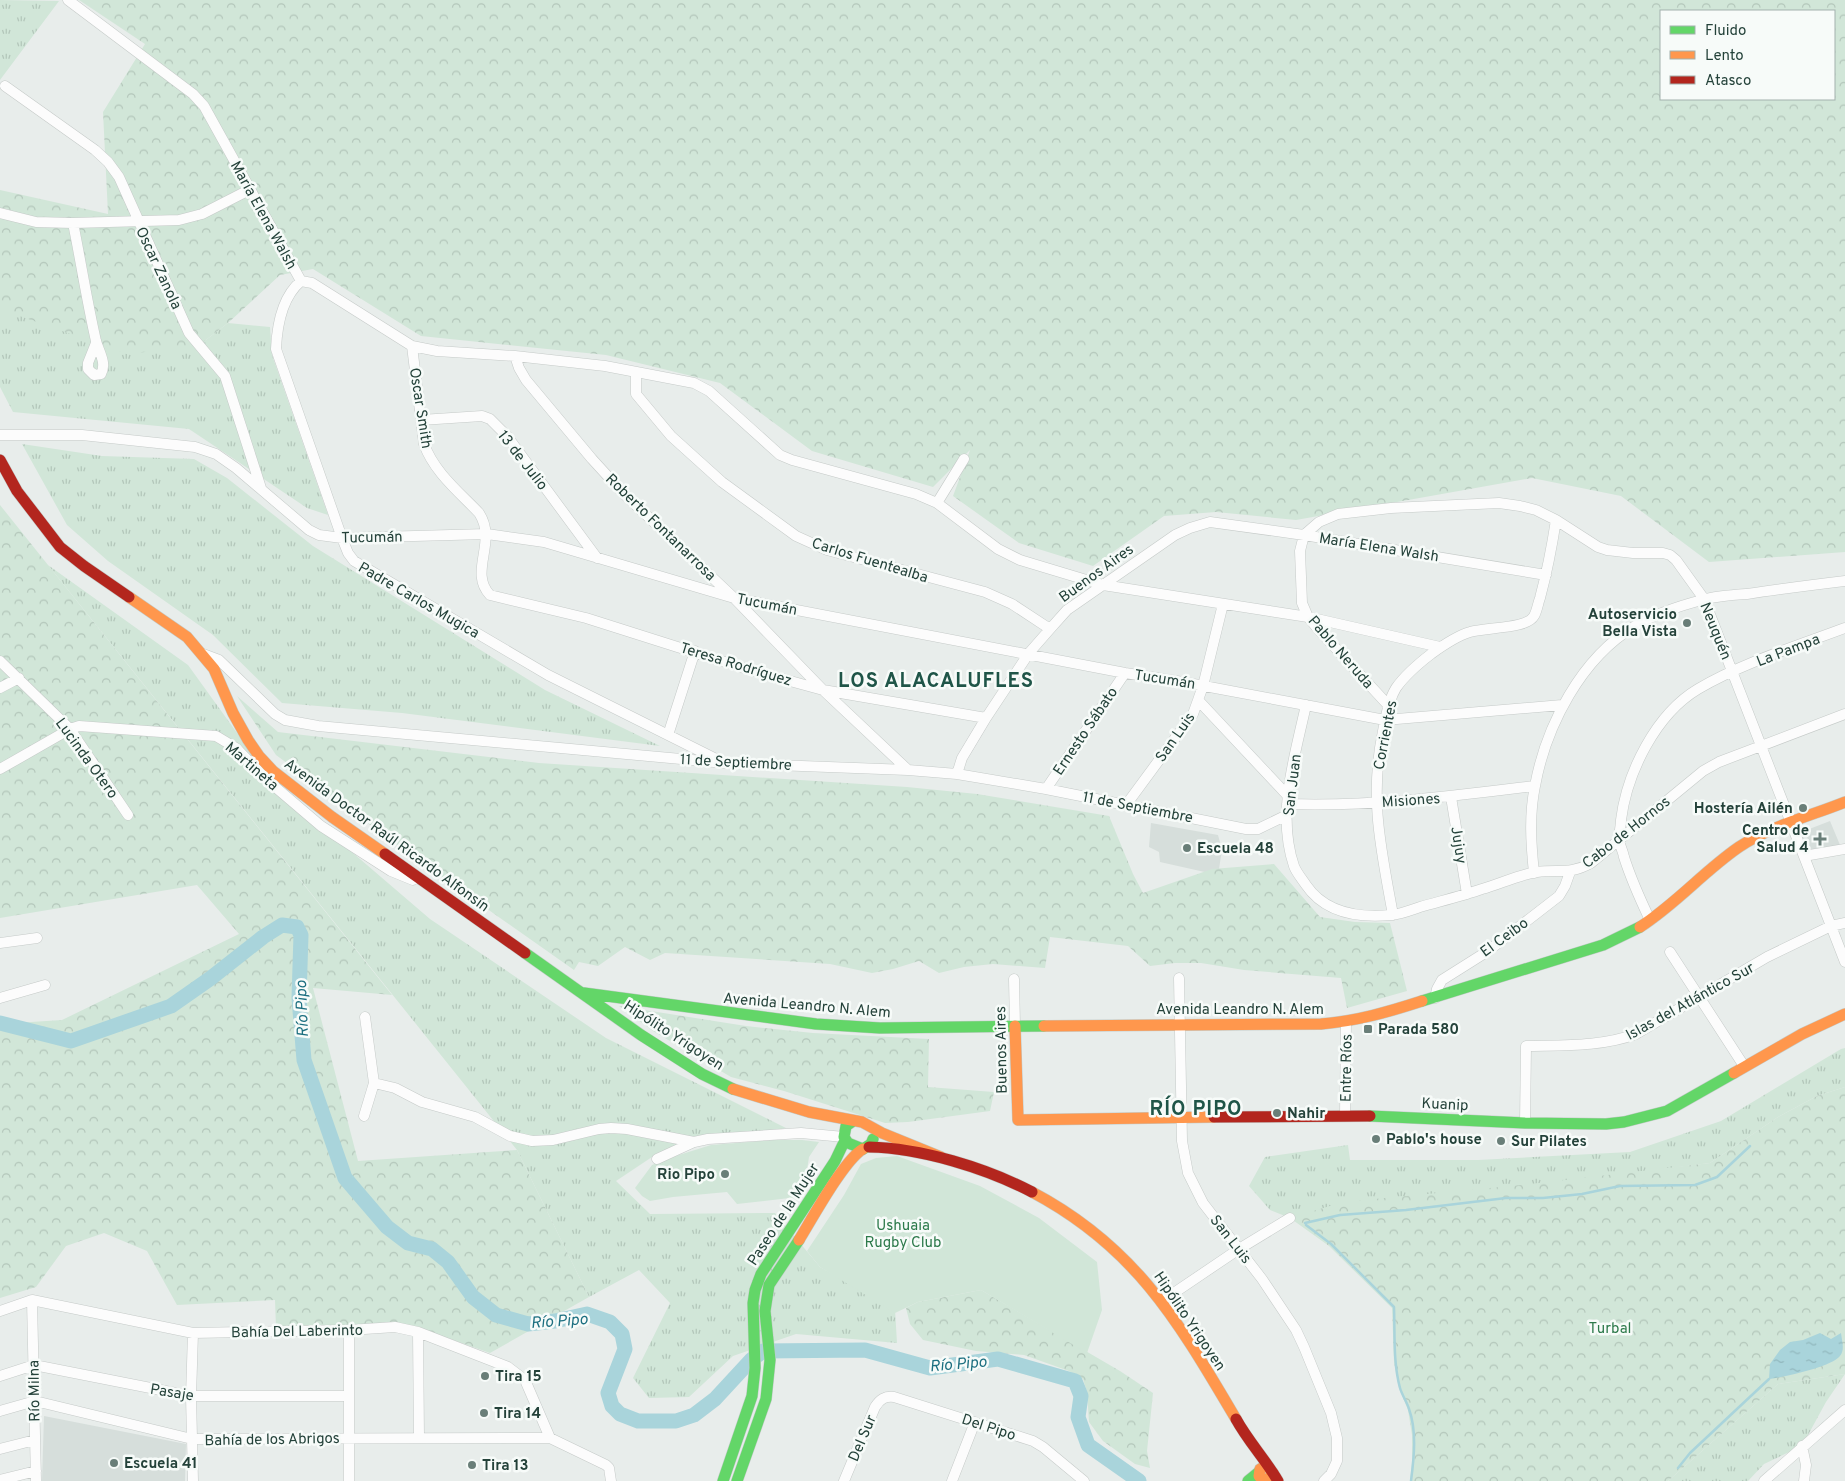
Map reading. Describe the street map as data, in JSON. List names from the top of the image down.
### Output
{
  "streets": {
    "main road": [
      "Buenos Aires",
      "Avenida Doctor Raúl Ricardo Alfonsín",
      "Avenida Leandro N. Alem",
      "Hipólito Yrigoyen",
      "Kuanip",
      "Paseo de la Mujer"
    ],
    "street": [
      "María Elena Walsh",
      "Oscar Zanola",
      "Oscar Smith",
      "13 de Julio",
      "Roberto Fontanarrosa",
      "Tucumán",
      "Carlos Fuentealba",
      "Padre Carlos Mugica",
      "Neuquén",
      "La Pampa",
      "Pablo Neruda",
      "Teresa Rodríguez",
      "Ernesto Sábato",
      "Corrientes",
      "San Luis",
      "Lucinda Otero",
      "11 de Septiembre",
      "Martineta",
      "San Juan",
      "Misiones",
      "Cabo de Hornos",
      "Jujuy",
      "El Ceibo",
      "Islas del Atlántico Sur",
      "Entre Ríos",
      "Bahía Del Laberinto",
      "Río Milna",
      "Pasaje",
      "Del Pipo",
      "Del Sur",
      "Bahía de los Abrigos"
    ]
  },
  "crossings": [
    ["María Elena Walsh", "Oscar Smith"],
    ["María Elena Walsh", "Roberto Fontanarrosa"],
    ["María Elena Walsh", "Carlos Fuentealba"],
    ["María Elena Walsh", "Buenos Aires"],
    ["María Elena Walsh", "Padre Carlos Mugica"],
    ["María Elena Walsh", "Neuquén"],
    ["María Elena Walsh", "Pablo Neruda"],
    ["María Elena Walsh", "Corrientes"],
    ["María Elena Walsh", "San Luis"],
    ["Oscar Zanola", "Tucumán"],
    ["Oscar Smith", "13 de Julio"],
    ["Oscar Smith", "Tucumán"],
    ["Oscar Smith", "Teresa Rodríguez"],
    ["13 de Julio", "Tucumán"],
    ["Roberto Fontanarrosa", "Tucumán"],
    ["Roberto Fontanarrosa", "Teresa Rodríguez"],
    ["Roberto Fontanarrosa", "11 de Septiembre"],
    ["Tucumán", "Buenos Aires"],
    ["Tucumán", "Padre Carlos Mugica"],
    ["Tucumán", "Teresa Rodríguez"],
    ["Tucumán", "Ernesto Sábato"],
    ["Tucumán", "Corrientes"],
    ["Tucumán", "San Luis"],
    ["Tucumán", "San Juan"],
    ["Carlos Fuentealba", "Buenos Aires"],
    ["Buenos Aires", "Teresa Rodríguez"],
    ["Buenos Aires", "11 de Septiembre"],
    ["Buenos Aires", "Avenida Leandro N. Alem"],
    ["Buenos Aires", "Kuanip"],
    ["Padre Carlos Mugica", "11 de Septiembre"],
    ["Neuquén", "La Pampa"],
    ["Neuquén", "Pablo Neruda"],
    ["Neuquén", "Cabo de Hornos"],
    ["Neuquén", "Islas del Atlántico Sur"],
    ["Neuquén", "Avenida Leandro N. Alem"],
    ["La Pampa", "Cabo de Hornos"],
    ["La Pampa", "Avenida Leandro N. Alem"],
    ["Pablo Neruda", "Corrientes"],
    ["Ernesto Sábato", "11 de Septiembre"],
    ["Corrientes", "San Juan"],
    ["Corrientes", "Misiones"],
    ["Corrientes", "Cabo de Hornos"],
    ["San Luis", "11 de Septiembre"],
    ["San Luis", "Avenida Leandro N. Alem"],
    ["San Luis", "Kuanip"],
    ["Lucinda Otero", "Martineta"],
    ["11 de Septiembre", "San Juan"],
    ["11 de Septiembre", "Avenida Doctor Raúl Ricardo Alfonsín"],
    ["Martineta", "Avenida Doctor Raúl Ricardo Alfonsín"],
    ["San Juan", "Misiones"],
    ["San Juan", "Cabo de Hornos"],
    ["Misiones", "Jujuy"],
    ["Cabo de Hornos", "Jujuy"],
    ["Cabo de Hornos", "El Ceibo"],
    ["Avenida Doctor Raúl Ricardo Alfonsín", "Avenida Leandro N. Alem"],
    ["Avenida Doctor Raúl Ricardo Alfonsín", "Hipólito Yrigoyen"],
    ["El Ceibo", "Avenida Leandro N. Alem"],
    ["Islas del Atlántico Sur", "Kuanip"],
    ["Avenida Leandro N. Alem", "Hipólito Yrigoyen"],
    ["Avenida Leandro N. Alem", "Entre Ríos"],
    ["Hipólito Yrigoyen", "Paseo de la Mujer"],
    ["Entre Ríos", "Kuanip"],
    ["Bahía Del Laberinto", "Río Milna"],
    ["Bahía Del Laberinto", "Bahía de los Abrigos"],
    ["Río Milna", "Pasaje"],
    ["Río Milna", "Bahía de los Abrigos"],
    ["Del Pipo", "Del Sur"]
  ],
  "districts": ["LOS ALACALUFLES", "RÍO PIPO"],
  "water": ["Río Pipo"],
  "parks": ["Ushuaia Rugby Club", "Turbal"],
  "places": {
    "other": [
      "Autoservicio Bella Vista",
      "Hostería Ailén",
      "Escuela 48",
      "Nahir",
      "Pablo's house",
      "Sur Pilates",
      "Rio Pipo",
      "Tira 15",
      "Tira 14",
      "Escuela 41",
      "Tira 13"
    ],
    "health": ["Centro de Salud 4"],
    "transit": ["Parada 580"]
  },
  "legend": ["Fluido", "Lento", "Atasco"]
}
